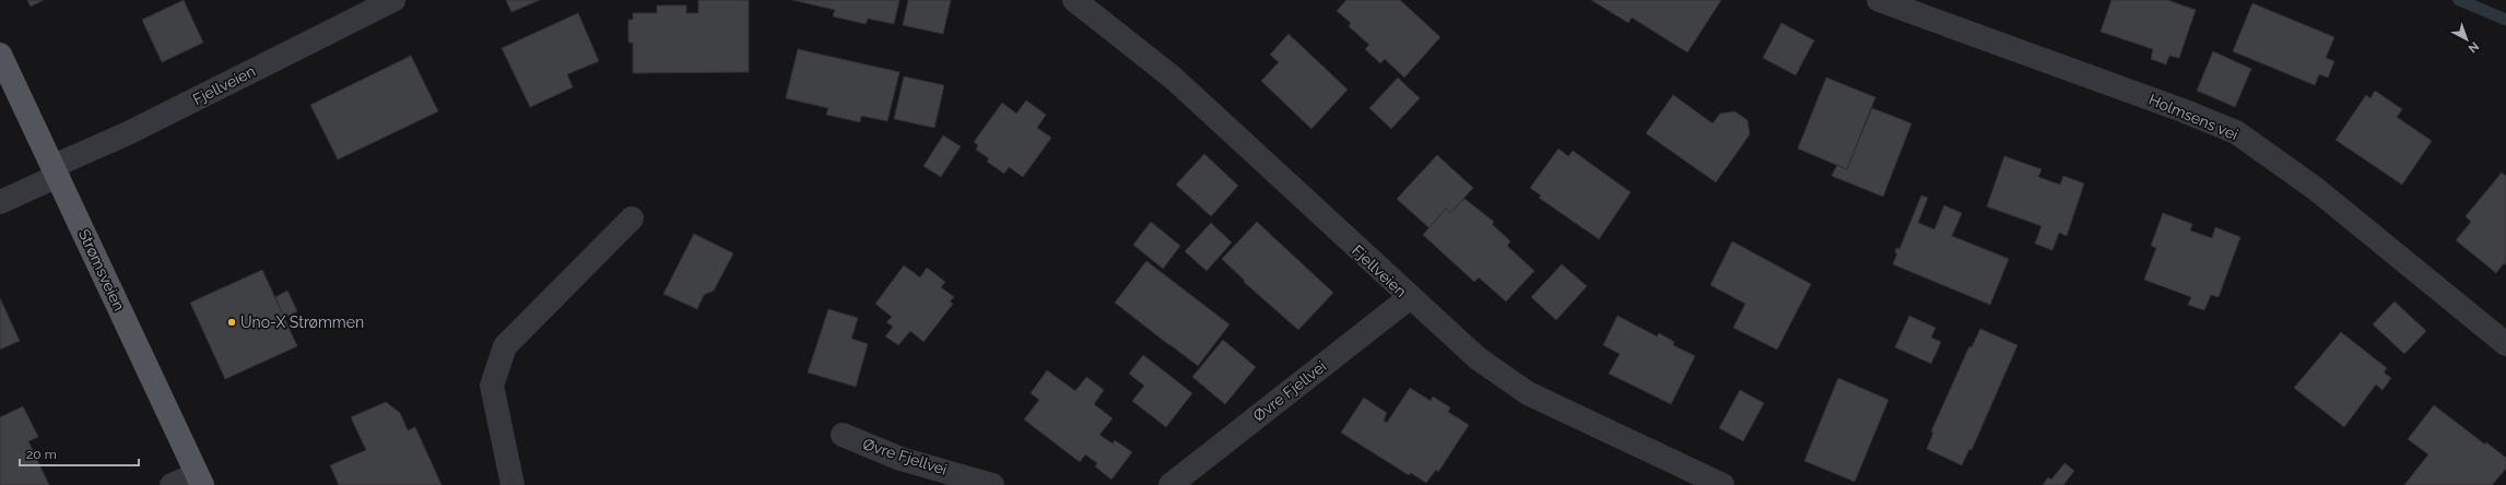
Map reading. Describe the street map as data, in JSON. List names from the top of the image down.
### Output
{
  "streets": {
    "main road": ["Strømsveien"],
    "street": ["Fjellveien", "Holmsens vei", "Øvre Fjellvei"]
  },
  "crossings": [
    ["Fjellveien", "Strømsveien"],
    ["Fjellveien", "Øvre Fjellvei"]
  ],
  "places": ["Uno-X Strømmen"],
  "scale_bar": "20 m",
  "north": "bottom right"
}
